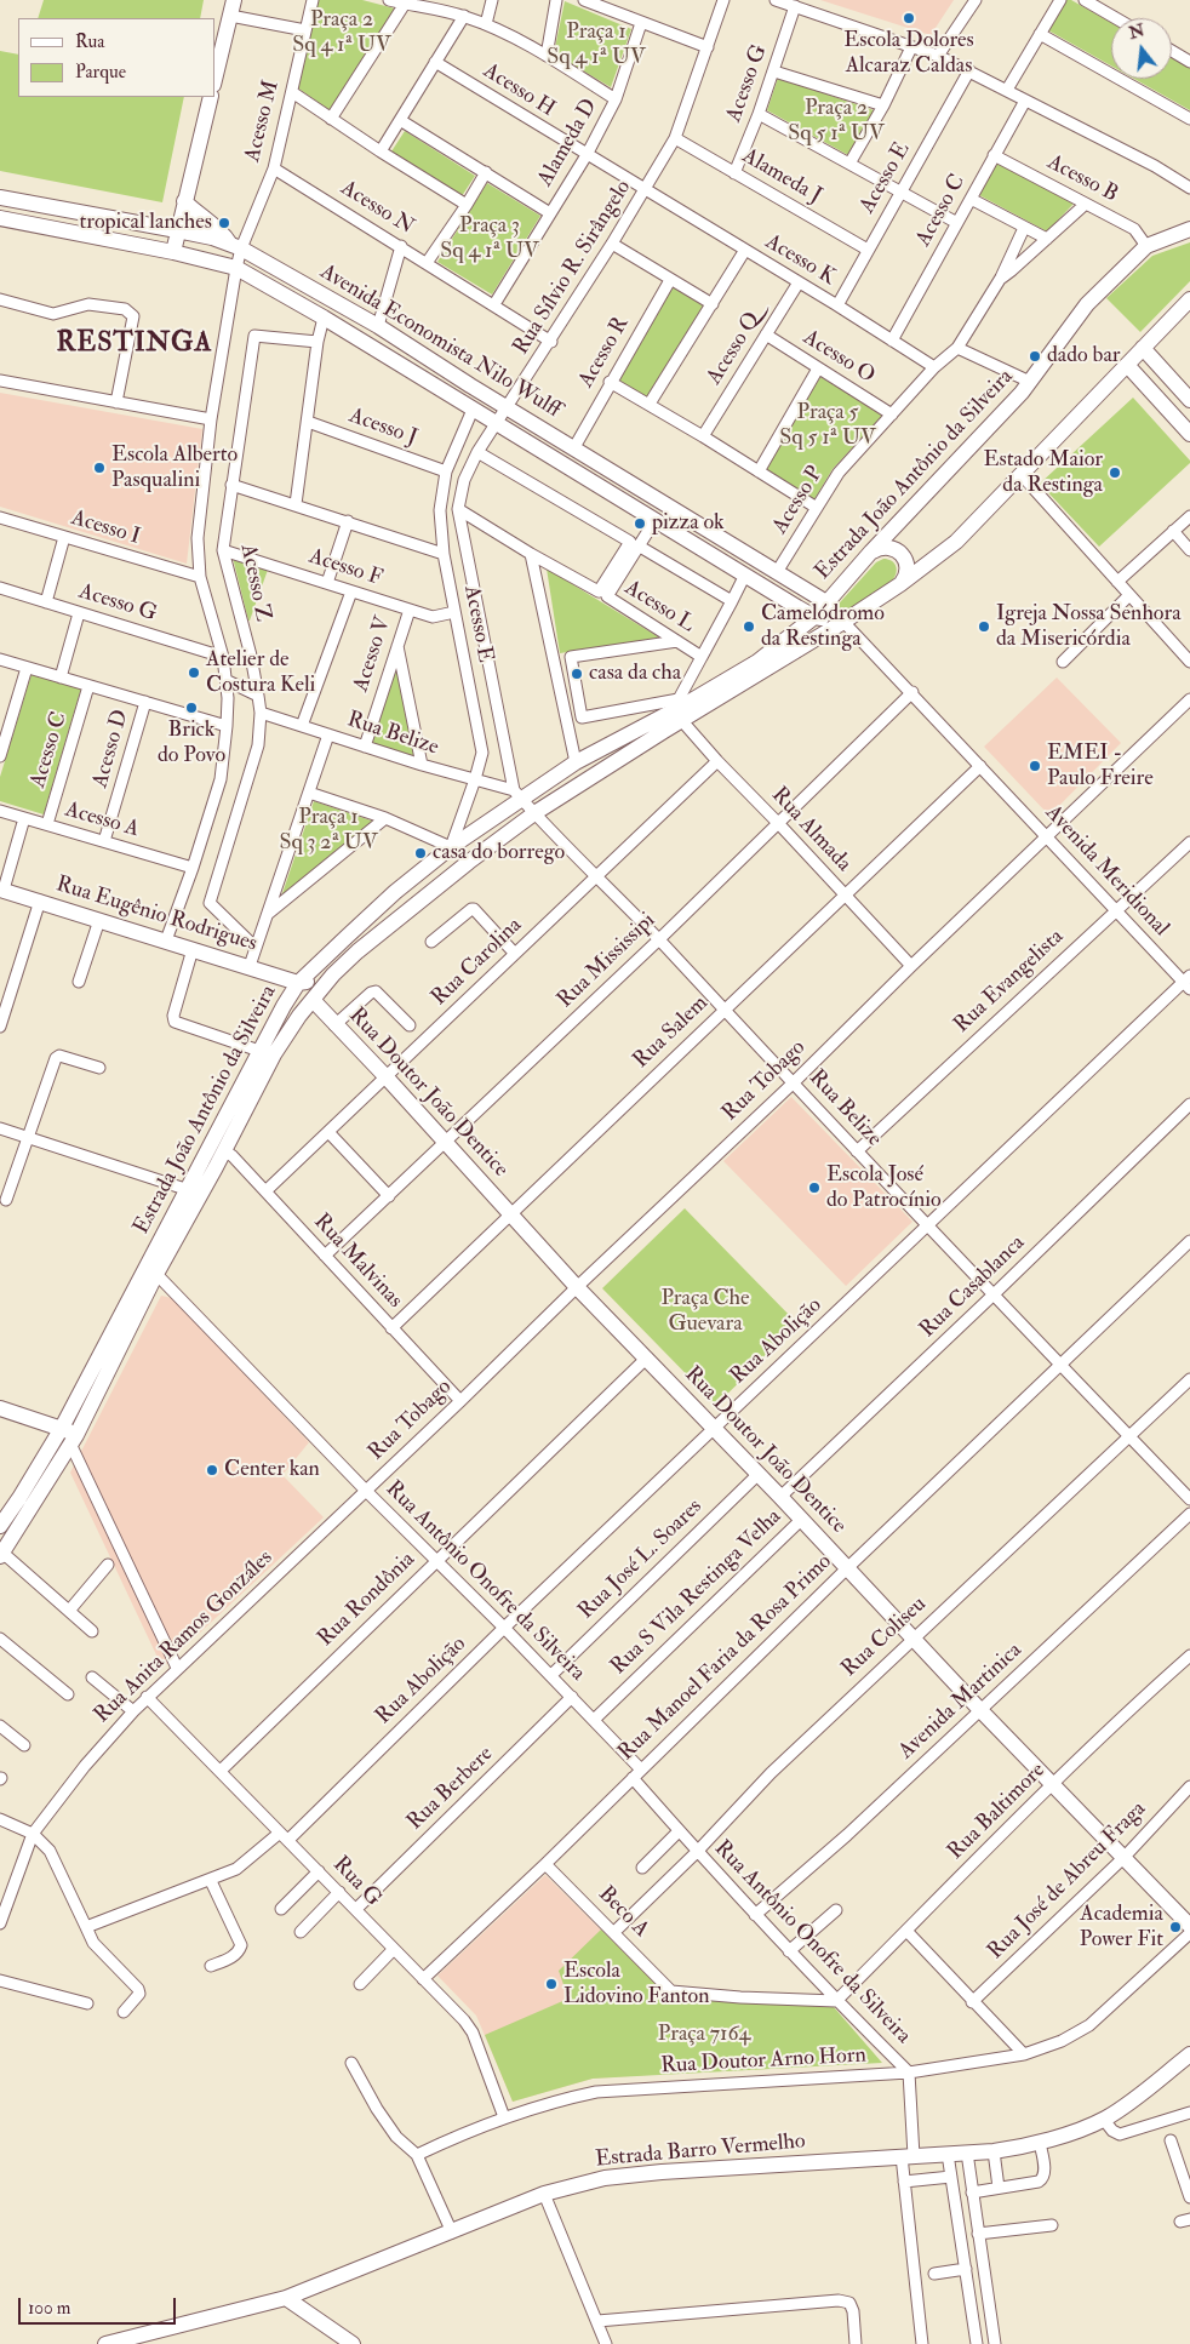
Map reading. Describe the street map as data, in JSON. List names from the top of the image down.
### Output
{
  "streets": {
    "street": [
      "Acesso G",
      "Acesso H",
      "Acesso M",
      "Alameda D",
      "Alameda J",
      "Acesso E",
      "Acesso B",
      "Acesso N",
      "Acesso C",
      "Acesso K",
      "Rua Sílvio R. Sirângelo",
      "Avenida Economista Nilo Wulff",
      "Acesso Q",
      "Acesso R",
      "Acesso O",
      "Acesso J",
      "Estrada João Antônio da Silveira",
      "Acesso P",
      "Acesso I",
      "Acesso F",
      "Acesso Z",
      "Acesso L",
      "Acesso V",
      "Rua Belize",
      "Acesso D",
      "Acesso A",
      "Rua Almada",
      "Avenida Meridional",
      "Rua Eugênio Rodrigues",
      "Rua Mississipi",
      "Rua Carolina",
      "Rua Evangelista",
      "Rua Salem",
      "Rua Tobago",
      "Rua Doutor João Dentice",
      "Rua Malvinas",
      "Rua Casablanca",
      "Rua Abolição",
      "Rua José L. Soares",
      "Rua Antônio Onofre da Silveira",
      "Rua S Vila Restinga Velha",
      "Rua Rondônia",
      "Rua Anita Ramos Gonzáles",
      "Rua Coliseu",
      "Rua Manoel Faria da Rosa Primo",
      "Avenida Martinica",
      "Rua Berbere",
      "Rua Baltimore",
      "Rua José de Abreu Fraga",
      "Rua G",
      "Beco A",
      "Rua Doutor Arno Horn",
      "Estrada Barro Vermelho"
    ]
  },
  "crossings": [
    ["Acesso G", "Acesso M"],
    ["Acesso G", "Alameda J"],
    ["Acesso H", "Alameda D"],
    ["Acesso H", "Acesso K"],
    ["Acesso H", "Rua Sílvio R. Sirângelo"],
    ["Acesso M", "Acesso N"],
    ["Acesso M", "Avenida Economista Nilo Wulff"],
    ["Acesso M", "Acesso I"],
    ["Acesso M", "Acesso A"],
    ["Acesso M", "Rua Eugênio Rodrigues"],
    ["Alameda D", "Acesso N"],
    ["Alameda J", "Acesso E"],
    ["Alameda J", "Rua Sílvio R. Sirângelo"],
    ["Acesso E", "Acesso K"],
    ["Acesso E", "Avenida Economista Nilo Wulff"],
    ["Acesso E", "Acesso J"],
    ["Acesso E", "Estrada João Antônio da Silveira"],
    ["Acesso E", "Acesso F"],
    ["Acesso E", "Rua Belize"],
    ["Acesso B", "Acesso C"],
    ["Acesso B", "Estrada João Antônio da Silveira"],
    ["Acesso N", "Rua Sílvio R. Sirângelo"],
    ["Acesso C", "Acesso K"],
    ["Acesso C", "Acesso A"],
    ["Acesso K", "Rua Sílvio R. Sirângelo"],
    ["Acesso K", "Acesso Q"],
    ["Acesso K", "Acesso P"],
    ["Rua Sílvio R. Sirângelo", "Avenida Economista Nilo Wulff"],
    ["Rua Sílvio R. Sirângelo", "Estrada João Antônio da Silveira"],
    ["Rua Sílvio R. Sirângelo", "Rua Belize"],
    ["Avenida Economista Nilo Wulff", "Acesso R"],
    ["Avenida Economista Nilo Wulff", "Estrada João Antônio da Silveira"],
    ["Avenida Economista Nilo Wulff", "Acesso P"],
    ["Acesso Q", "Acesso O"],
    ["Acesso O", "Acesso P"],
    ["Estrada João Antônio da Silveira", "Rua Belize"],
    ["Estrada João Antônio da Silveira", "Rua Almada"],
    ["Estrada João Antônio da Silveira", "Avenida Meridional"],
    ["Estrada João Antônio da Silveira", "Rua Eugênio Rodrigues"],
    ["Estrada João Antônio da Silveira", "Rua Doutor João Dentice"],
    ["Estrada João Antônio da Silveira", "Rua Malvinas"],
    ["Estrada João Antônio da Silveira", "Rua Antônio Onofre da Silveira"],
    ["Acesso F", "Acesso Z"],
    ["Acesso F", "Acesso V"],
    ["Acesso Z", "Rua Belize"],
    ["Acesso V", "Rua Belize"],
    ["Rua Belize", "Rua Mississipi"],
    ["Rua Belize", "Rua Carolina"],
    ["Rua Belize", "Rua Evangelista"],
    ["Rua Belize", "Rua Salem"],
    ["Rua Belize", "Rua Tobago"],
    ["Rua Belize", "Rua Casablanca"],
    ["Rua Belize", "Rua Abolição"],
    ["Rua Belize", "Rua Coliseu"],
    ["Rua Belize", "Rua Manoel Faria da Rosa Primo"],
    ["Acesso D", "Acesso A"],
    ["Rua Almada", "Rua Mississipi"],
    ["Rua Almada", "Rua Carolina"],
    ["Rua Almada", "Rua Salem"],
    ["Rua Almada", "Rua Tobago"],
    ["Avenida Meridional", "Rua Mississipi"],
    ["Avenida Meridional", "Rua Evangelista"],
    ["Avenida Meridional", "Rua Salem"],
    ["Avenida Meridional", "Rua Tobago"],
    ["Avenida Meridional", "Rua Abolição"],
    ["Rua Mississipi", "Rua Doutor João Dentice"],
    ["Rua Mississipi", "Rua Malvinas"],
    ["Rua Carolina", "Rua Doutor João Dentice"],
    ["Rua Carolina", "Rua Malvinas"],
    ["Rua Salem", "Rua Doutor João Dentice"],
    ["Rua Salem", "Rua Malvinas"],
    ["Rua Tobago", "Rua Doutor João Dentice"],
    ["Rua Tobago", "Rua Malvinas"],
    ["Rua Tobago", "Rua Antônio Onofre da Silveira"],
    ["Rua Tobago", "Rua Anita Ramos Gonzáles"],
    ["Rua Doutor João Dentice", "Rua Casablanca"],
    ["Rua Doutor João Dentice", "Rua Abolição"],
    ["Rua Doutor João Dentice", "Rua José L. Soares"],
    ["Rua Doutor João Dentice", "Rua S Vila Restinga Velha"],
    ["Rua Doutor João Dentice", "Rua Rondônia"],
    ["Rua Doutor João Dentice", "Rua Coliseu"],
    ["Rua Doutor João Dentice", "Rua Manoel Faria da Rosa Primo"],
    ["Rua Doutor João Dentice", "Avenida Martinica"],
    ["Rua Doutor João Dentice", "Rua Baltimore"],
    ["Rua Doutor João Dentice", "Rua José de Abreu Fraga"],
    ["Rua Abolição", "Rua Antônio Onofre da Silveira"],
    ["Rua Abolição", "Rua G"],
    ["Rua José L. Soares", "Rua Antônio Onofre da Silveira"],
    ["Rua Antônio Onofre da Silveira", "Rua S Vila Restinga Velha"],
    ["Rua Antônio Onofre da Silveira", "Rua Rondônia"],
    ["Rua Antônio Onofre da Silveira", "Rua Anita Ramos Gonzáles"],
    ["Rua Antônio Onofre da Silveira", "Rua Coliseu"],
    ["Rua Antônio Onofre da Silveira", "Rua Manoel Faria da Rosa Primo"],
    ["Rua Antônio Onofre da Silveira", "Avenida Martinica"],
    ["Rua Antônio Onofre da Silveira", "Rua Berbere"],
    ["Rua Antônio Onofre da Silveira", "Rua Baltimore"],
    ["Rua Antônio Onofre da Silveira", "Beco A"],
    ["Rua Antônio Onofre da Silveira", "Rua Doutor Arno Horn"],
    ["Rua Antônio Onofre da Silveira", "Estrada Barro Vermelho"],
    ["Rua Rondônia", "Rua G"],
    ["Rua Anita Ramos Gonzáles", "Rua G"],
    ["Rua Coliseu", "Beco A"],
    ["Rua Manoel Faria da Rosa Primo", "Rua G"],
    ["Rua Manoel Faria da Rosa Primo", "Beco A"],
    ["Rua Berbere", "Rua G"],
    ["Rua Baltimore", "Beco A"],
    ["Rua G", "Rua Doutor Arno Horn"]
  ],
  "districts": ["RESTINGA"],
  "parks": [
    "Praça 2 Sq 4 1ª UV",
    "Praça 1 Sq 4 1ª UV",
    "Praça 2 Sq 5 1ª UV",
    "Praça 3 Sq 4 1ª UV",
    "Praça 5 Sq 5 1ª UV",
    "Praça 1 Sq 3 2ª UV",
    "Praça Che Guevara",
    "Praça 7164"
  ],
  "places": [
    "Escola Dolores Alcaraz Caldas",
    "tropical lanches",
    "dado bar",
    "Escola Alberto Pasqualini",
    "Estado Maior da Restinga",
    "pizza ok",
    "Camelódromo da Restinga",
    "Igreja Nossa Senhora da Misericórdia",
    "Atelier de Costura Keli",
    "casa da cha",
    "Brick do Povo",
    "EMEI - Paulo Freire",
    "casa do borrego",
    "Escola José do Patrocínio",
    "Center kan",
    "Academia Power Fit",
    "Escola Lidovino Fanton"
  ],
  "legend": ["Rua", "Parque"],
  "scale_bar": "100 m",
  "north": "top"
}
